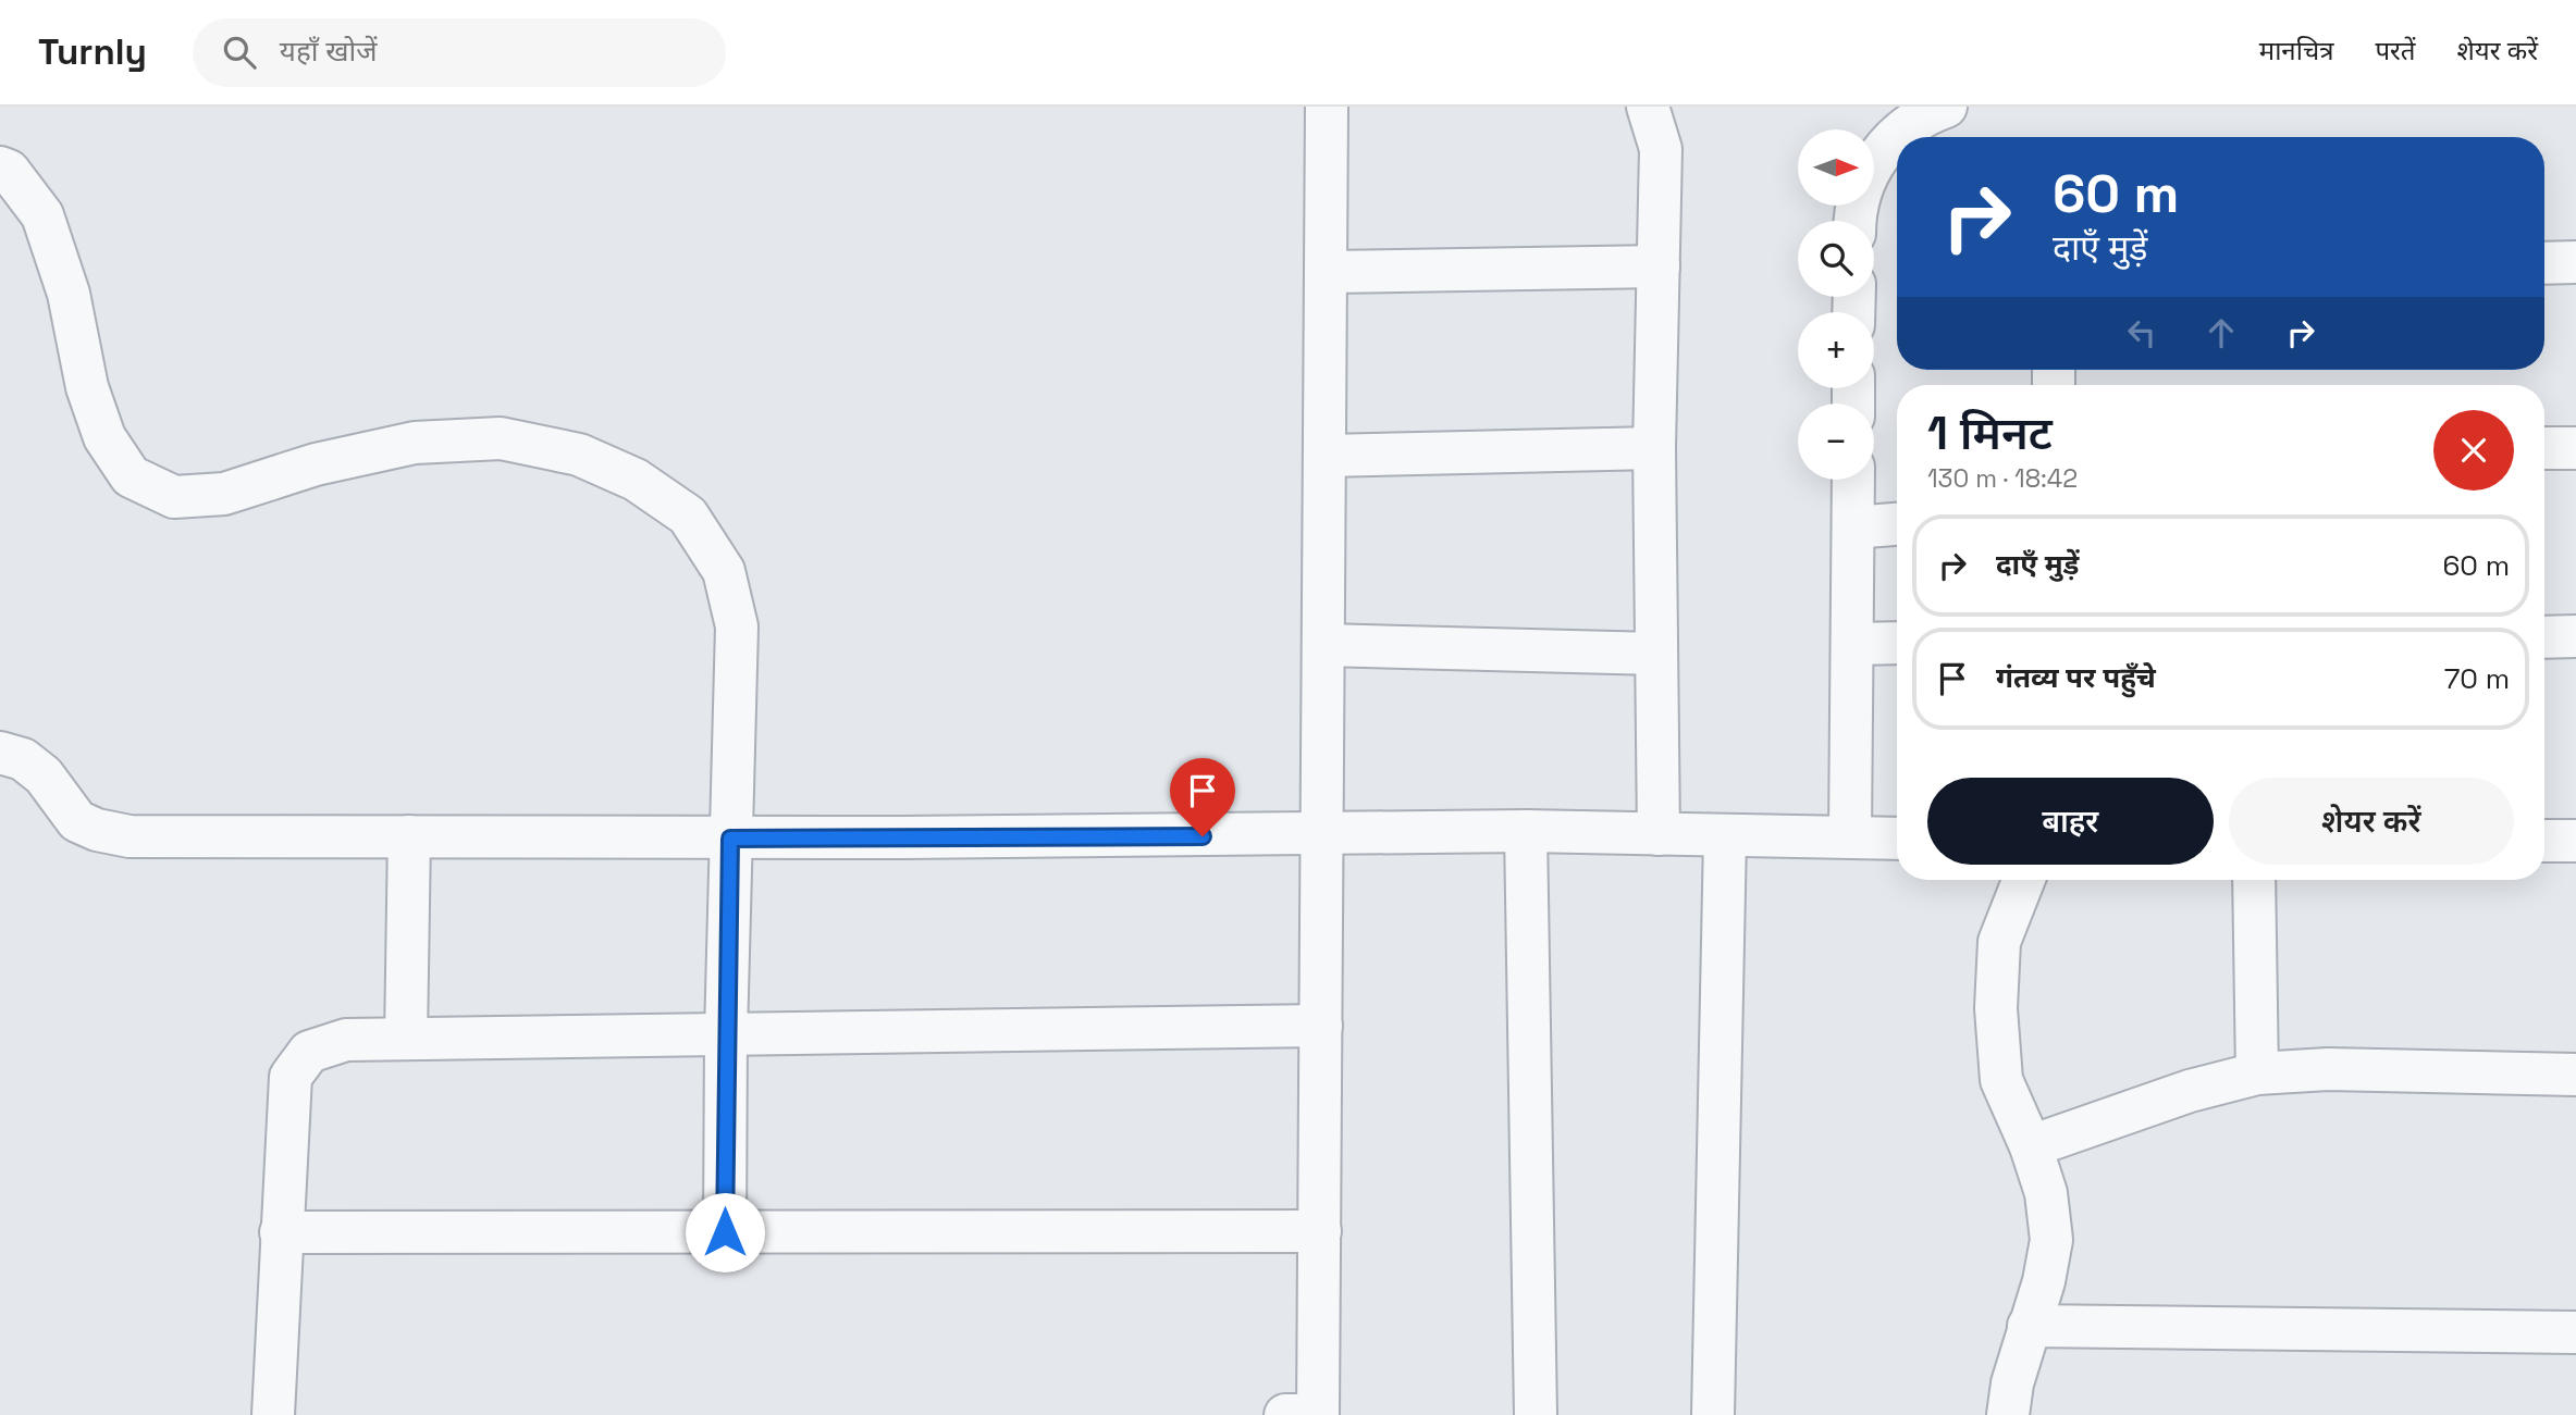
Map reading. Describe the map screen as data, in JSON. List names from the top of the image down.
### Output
{
  "north": "right",
  "page": {
    "header": "Turnly",
    "search": "यहाँ खोजें",
    "nav": ["मानचित्र", "परतें", "शेयर करें"],
    "map_buttons": ["+", "−"],
    "turn": ["60 m", "दाएँ मुड़ें"],
    "heading": ["1 मिनट", "130 m · 18:42"],
    "list": [
      {
        "name": "दाएँ मुड़ें",
        "value": "60 m"
      },
      {
        "name": "गंतव्य पर पहुँचे",
        "value": "70 m"
      }
    ],
    "buttons": ["बाहर", "शेयर करें"]
  }
}
